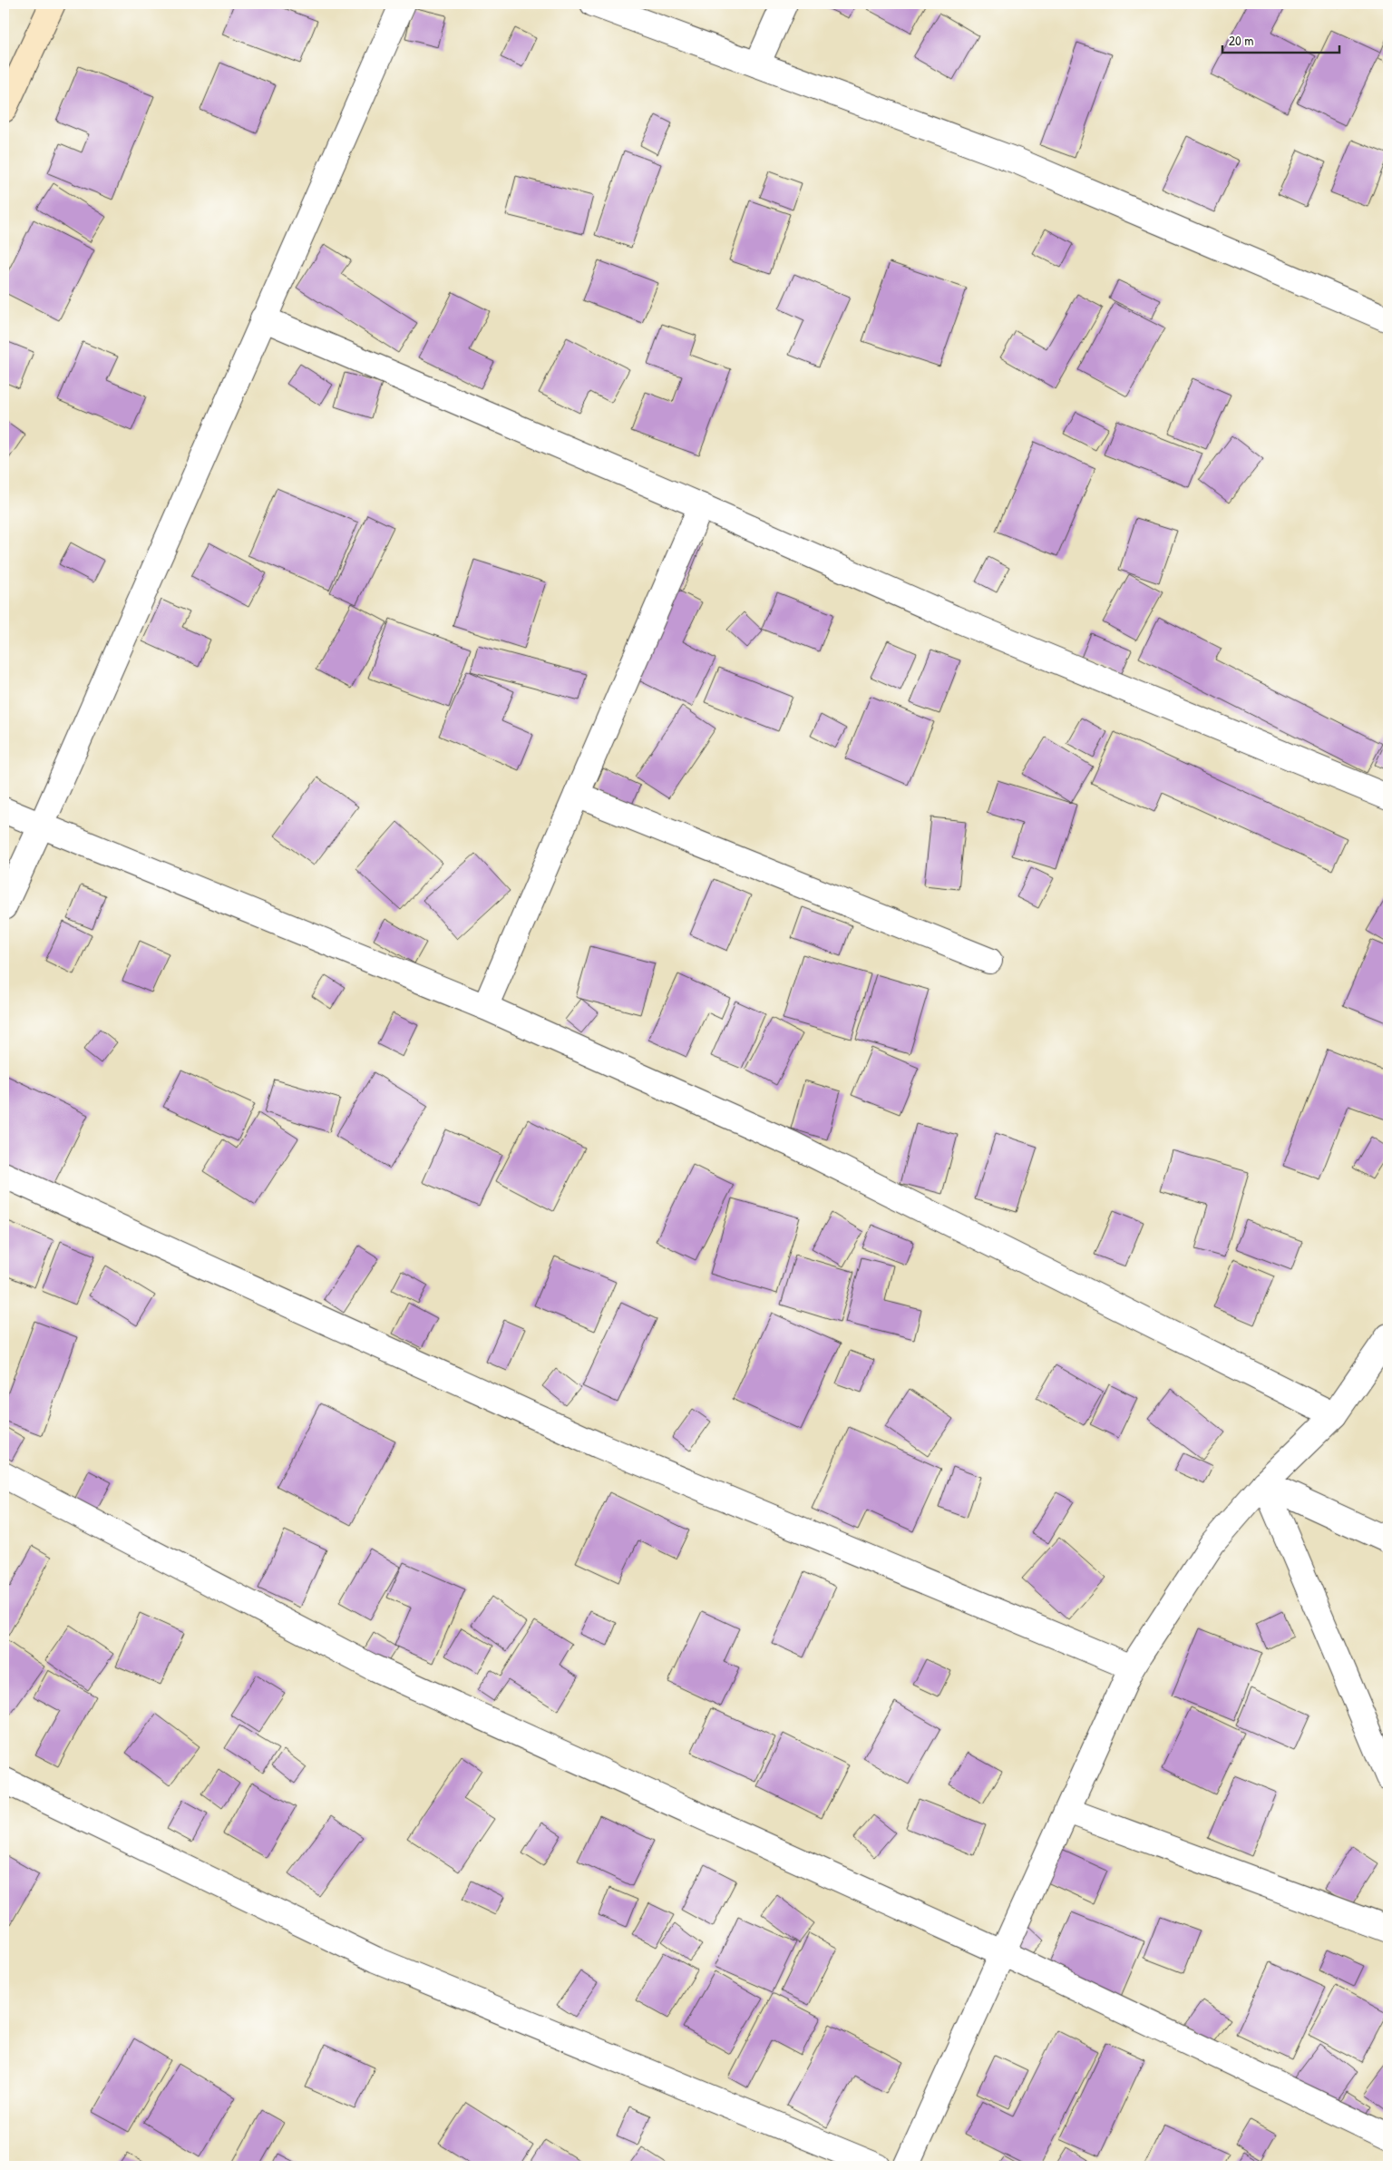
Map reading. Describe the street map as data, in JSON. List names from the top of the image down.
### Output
{
  "scale_bar": "20 m"
}
